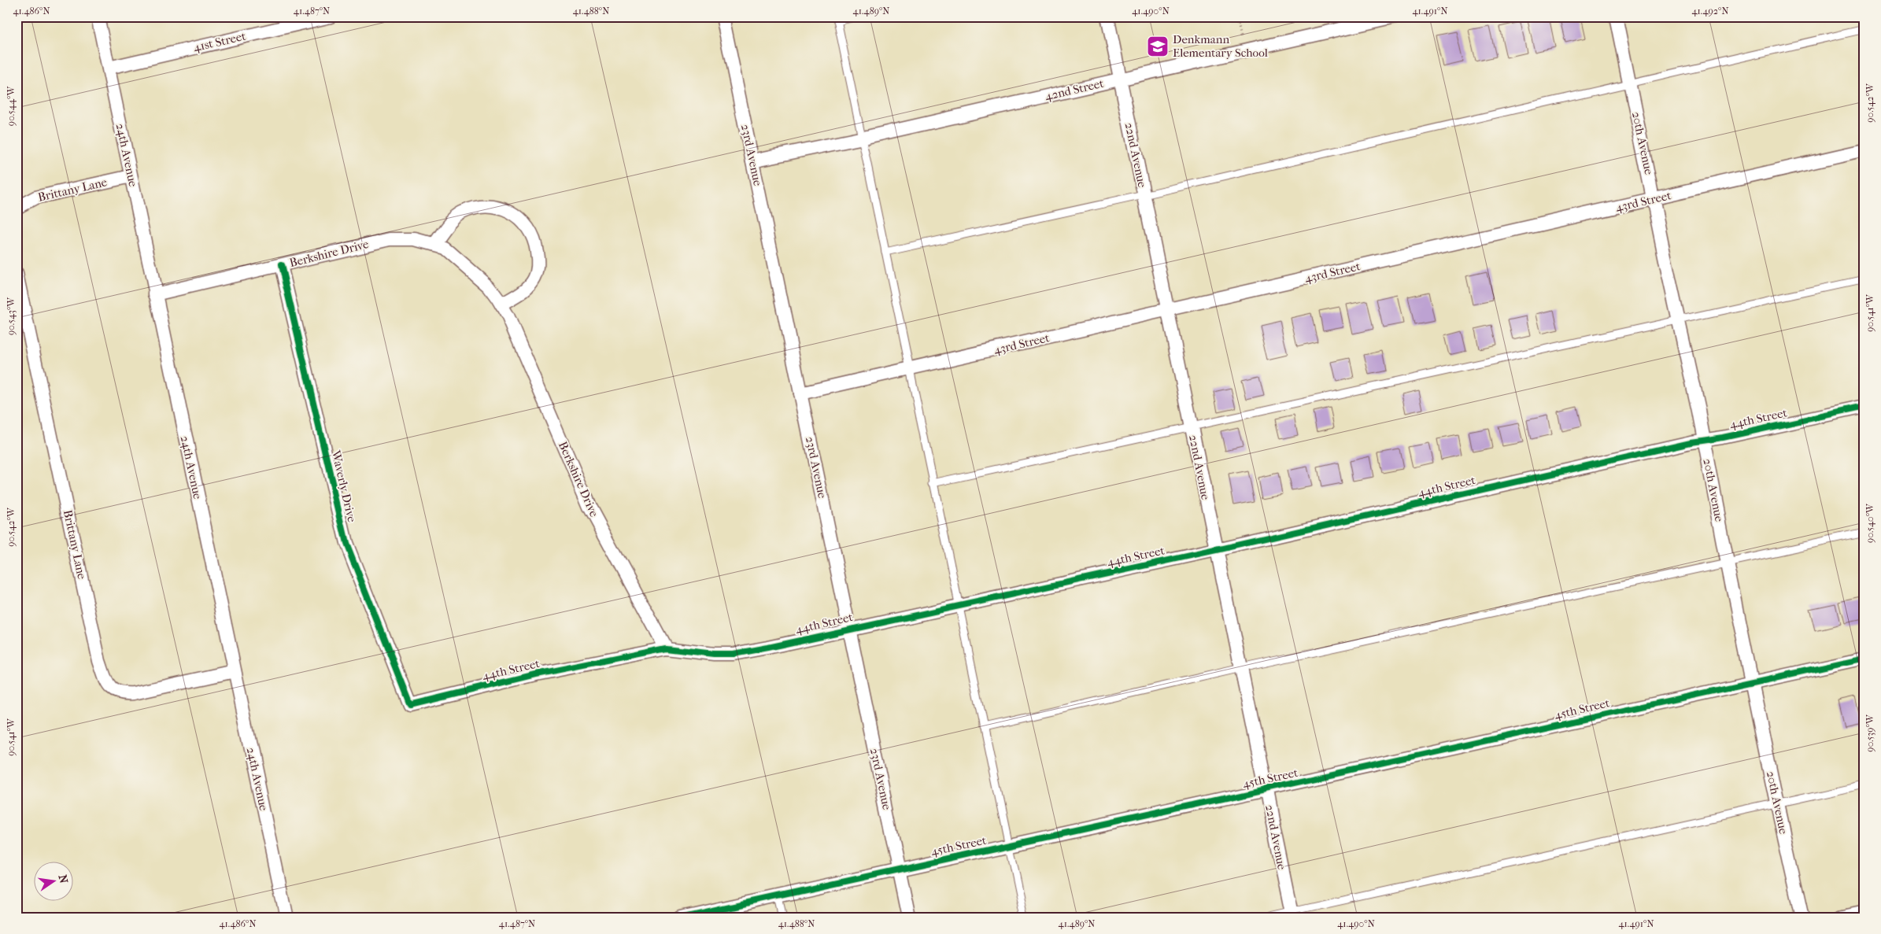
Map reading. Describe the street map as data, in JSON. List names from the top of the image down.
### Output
{
  "streets": {
    "street": [
      "41st Street",
      "42nd Street",
      "20th Avenue",
      "24th Avenue",
      "23rd Avenue",
      "22nd Avenue",
      "Brittany Lane",
      "43rd Street",
      "Berkshire Drive",
      "44th Street",
      "Waverly Drive",
      "45th Street"
    ]
  },
  "crossings": [
    ["41st Street", "24th Avenue"],
    ["42nd Street", "23rd Avenue"],
    ["42nd Street", "22nd Avenue"],
    ["20th Avenue", "43rd Street"],
    ["20th Avenue", "44th Street"],
    ["20th Avenue", "45th Street"],
    ["24th Avenue", "Brittany Lane"],
    ["24th Avenue", "Berkshire Drive"],
    ["23rd Avenue", "43rd Street"],
    ["23rd Avenue", "44th Street"],
    ["23rd Avenue", "45th Street"],
    ["22nd Avenue", "43rd Street"],
    ["22nd Avenue", "44th Street"],
    ["22nd Avenue", "45th Street"],
    ["Berkshire Drive", "44th Street"],
    ["Berkshire Drive", "Waverly Drive"],
    ["44th Street", "Waverly Drive"]
  ],
  "places": {
    "school or university": ["Denkmann Elementary School"]
  },
  "north": "right",
  "coordinates": [
    "41.486°N",
    "41.487°N",
    "41.488°N",
    "41.489°N",
    "41.490°N",
    "41.491°N",
    "41.492°N",
    "90.542°W",
    "90.544°W",
    "90.541°W",
    "90.543°W",
    "90.540°W",
    "90.539°W"
  ]
}
